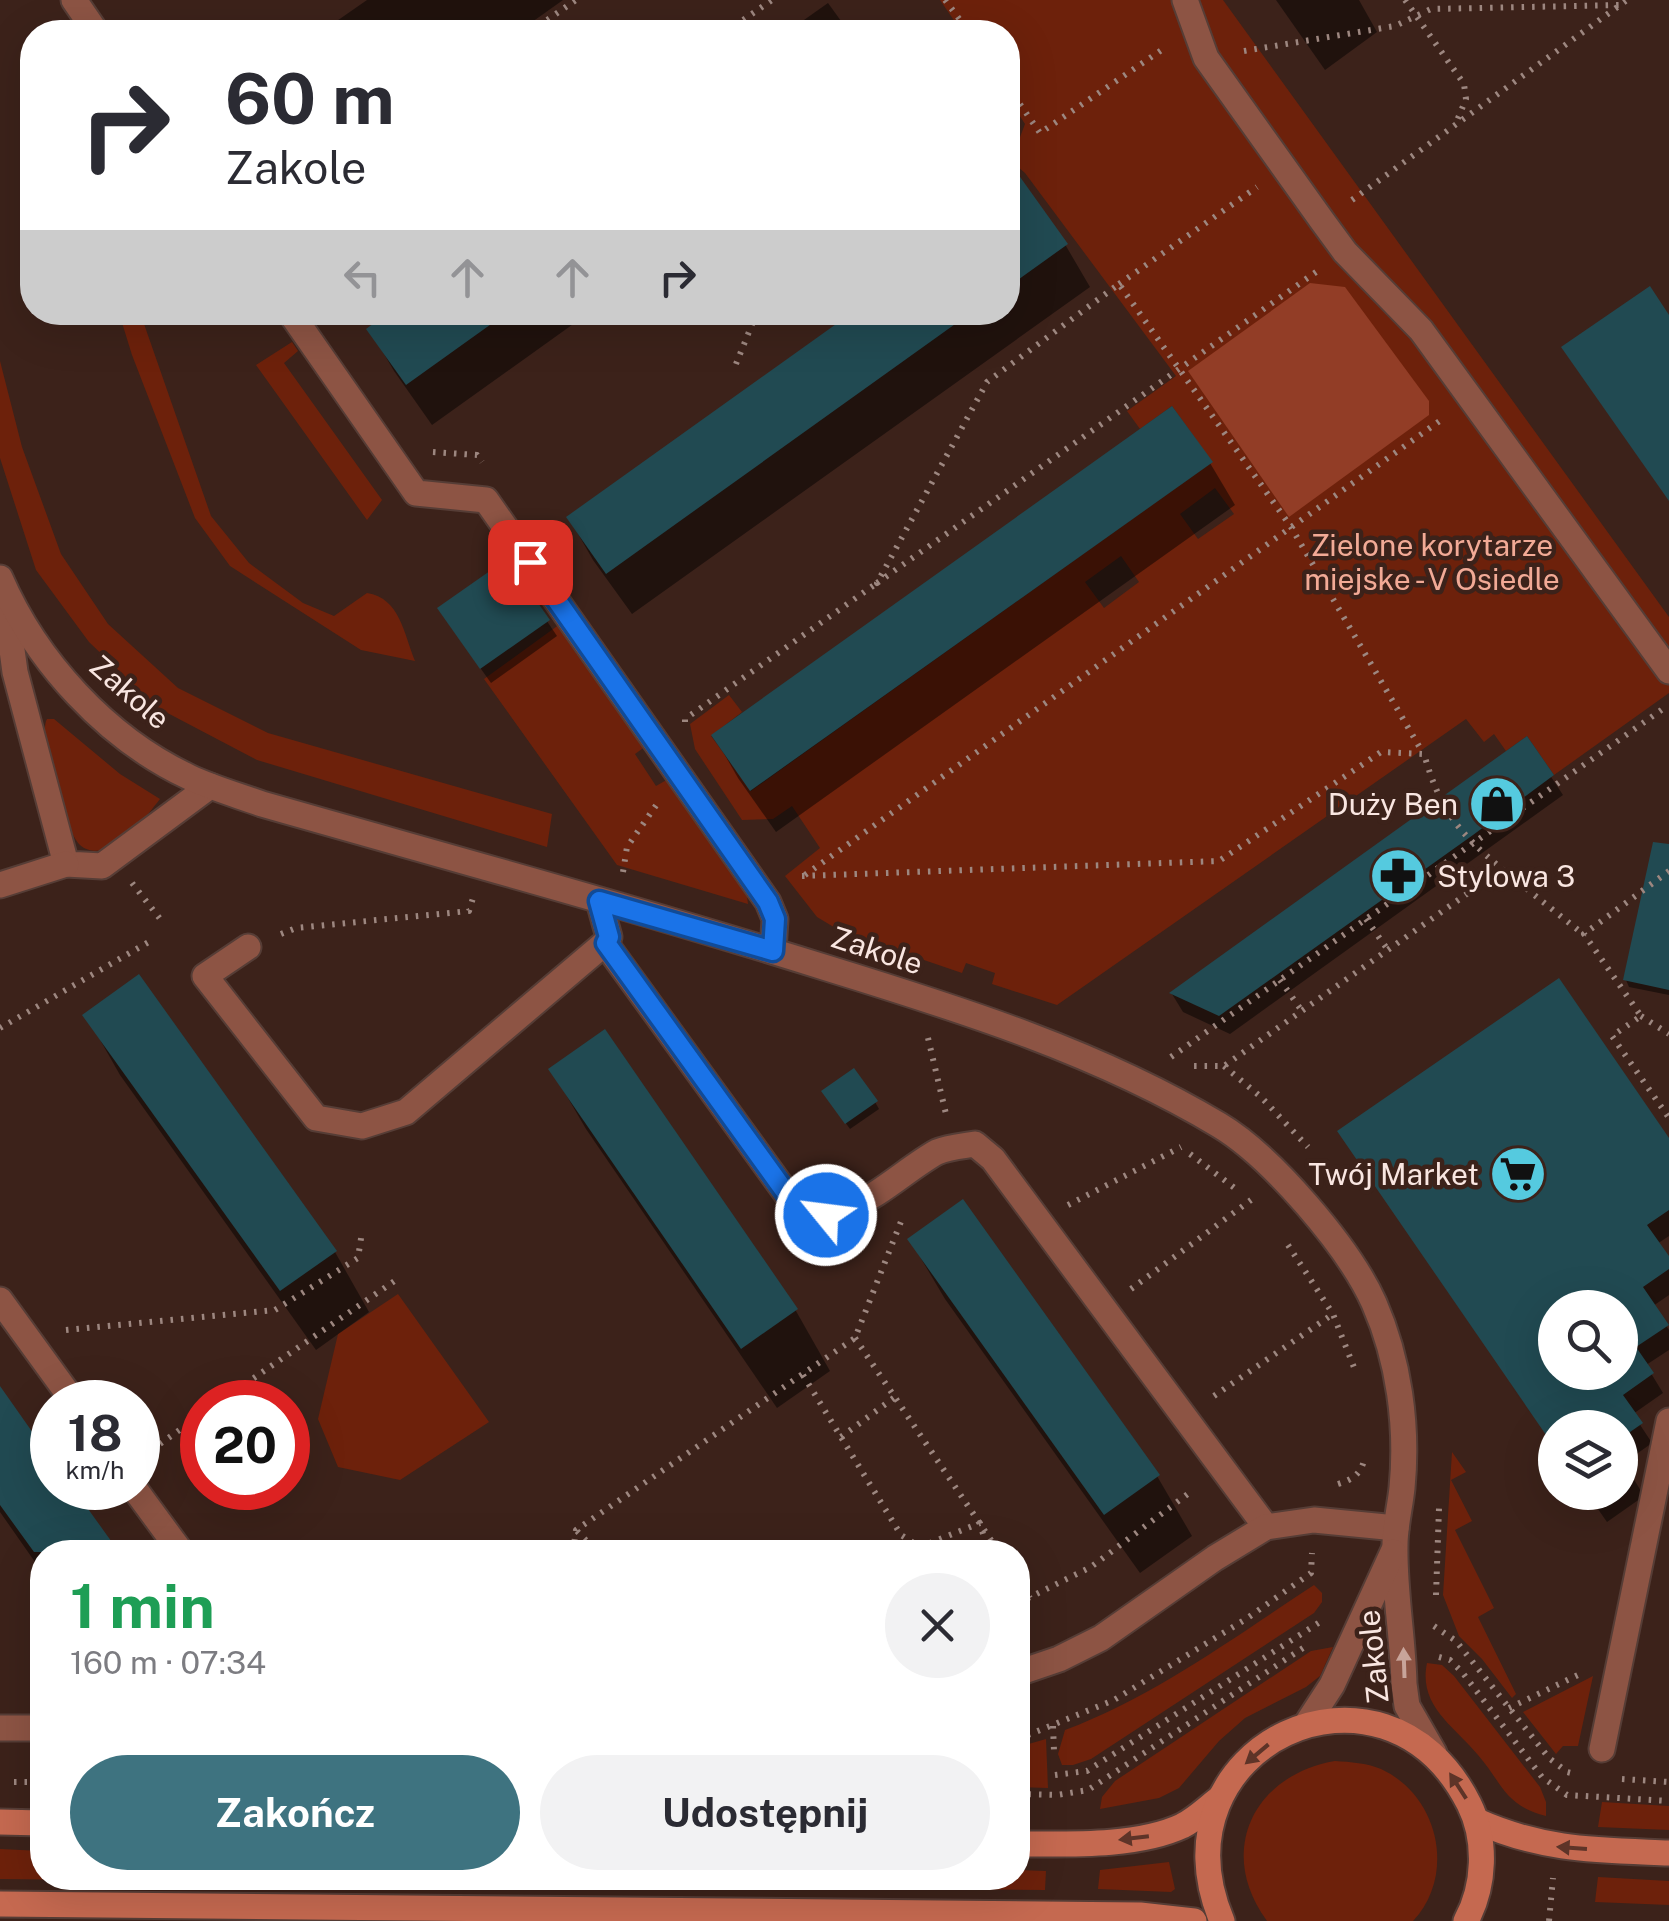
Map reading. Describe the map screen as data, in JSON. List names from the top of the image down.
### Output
{
  "streets": {
    "street": ["Zakole"]
  },
  "parks": ["Zielone korytarze miejske - V Osiedle"],
  "places": {
    "shop": ["Duży Ben"],
    "pharmacy": ["Stylowa 3"],
    "supermarket": ["Twój Market"]
  },
  "page": {
    "turn": ["60 m", "Zakole"],
    "speed": "18 km/h",
    "limit": "20",
    "heading": ["1 min", "160 m · 07:34"],
    "buttons": ["Zakończ", "Udostępnij"]
  }
}
